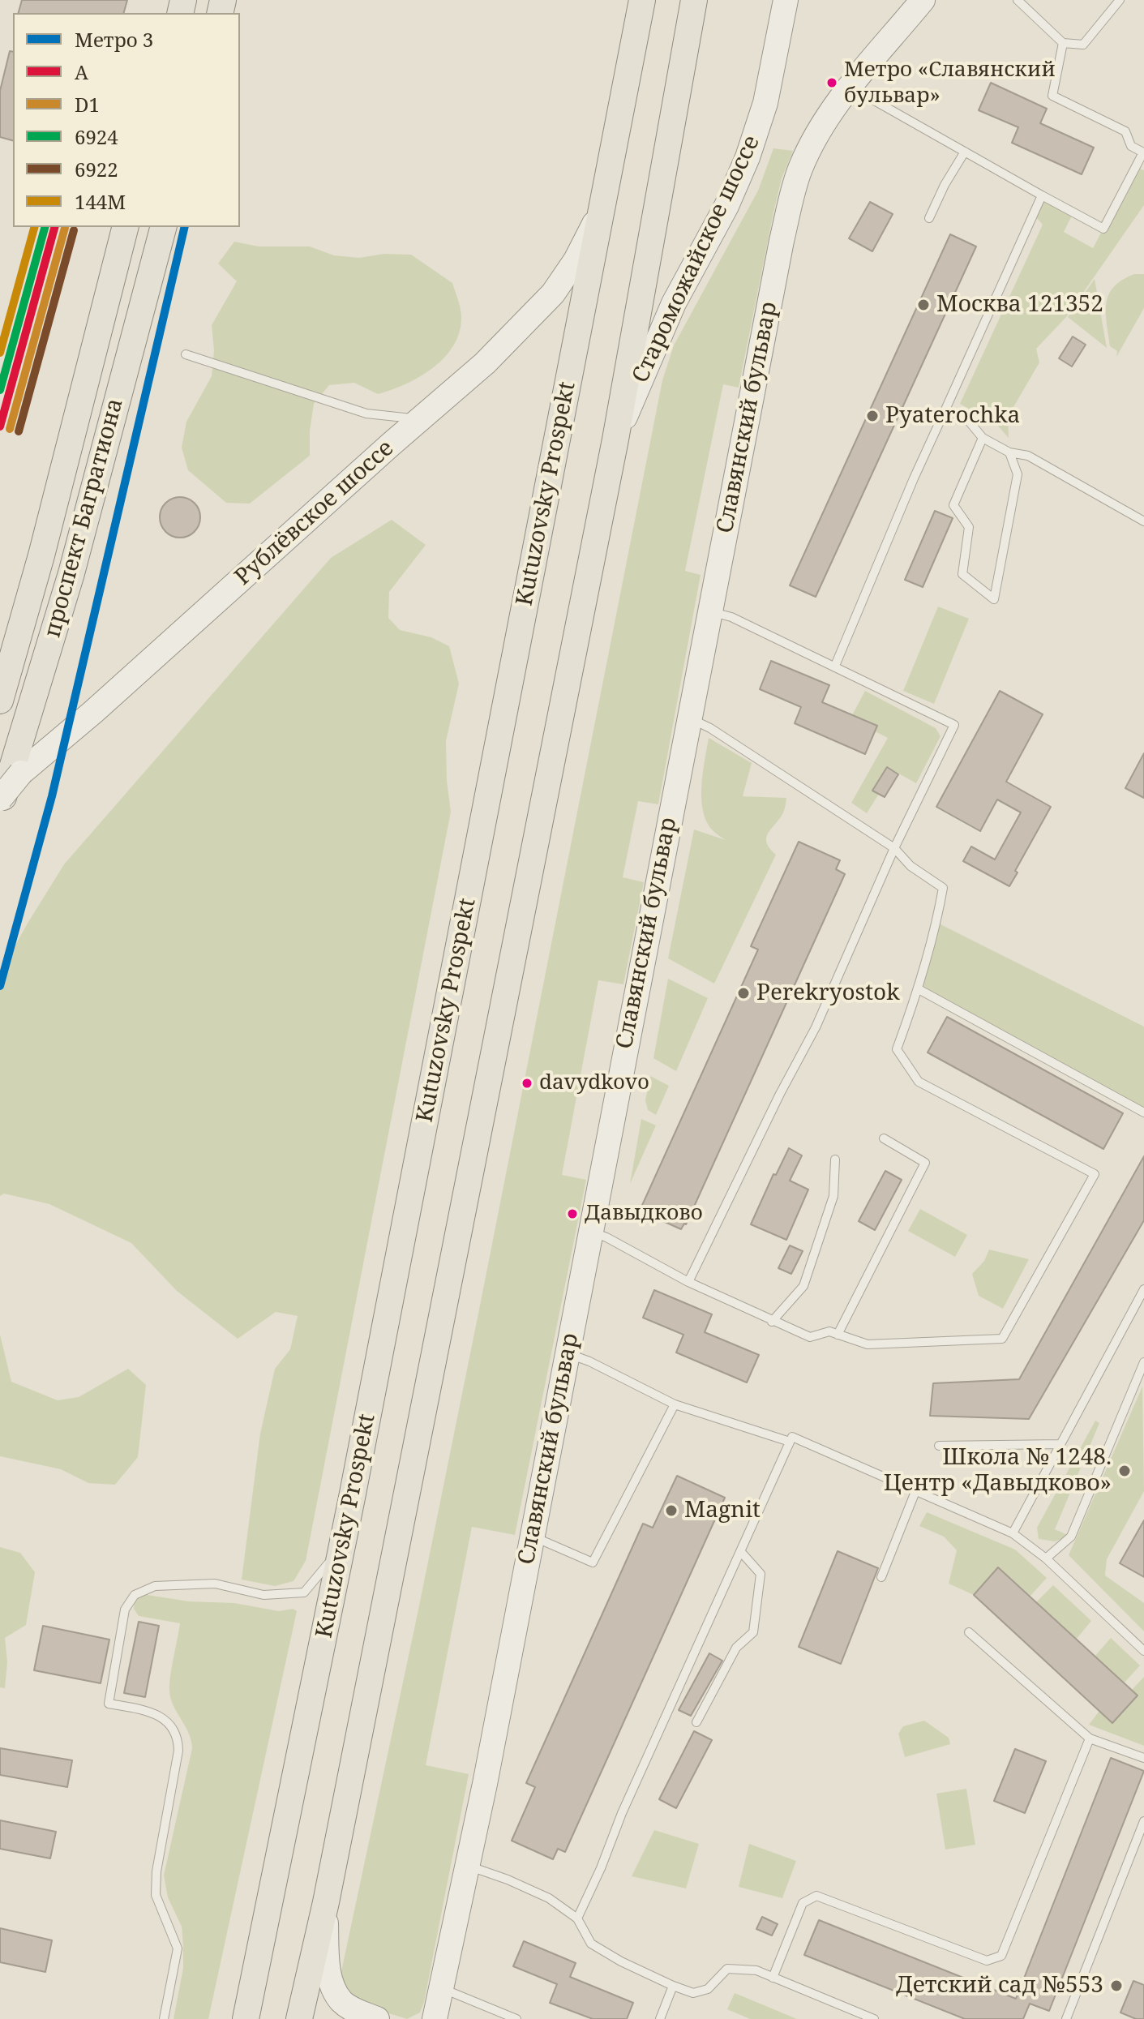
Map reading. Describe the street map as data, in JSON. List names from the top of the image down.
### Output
{
  "streets": {
    "main road": ["Kutuzovsky Prospekt", "проспект Багратиона"],
    "street": ["Староможайское шоссе", "Славянский бульвар", "Рублёвское шоссе"]
  },
  "crossings": [
    ["Kutuzovsky Prospekt", "Рублёвское шоссе"]
  ],
  "places": [
    "Метро «Славянский бульвар»",
    "Москва 121352",
    "Pyaterochka",
    "Perekryostok",
    "davydkovo",
    "Давыдково",
    "Школа № 1248. Центр «Давыдково»",
    "Magnit",
    "Детский сад №553"
  ],
  "lines": [
    "metro line 3",
    "transit line A",
    "transit line 6924",
    "transit line 144М",
    "transit line D1",
    "transit line 6922"
  ],
  "legend": [
    "Метро 3",
    "A",
    "D1",
    "6924",
    "6922",
    "144М"
  ]
}
